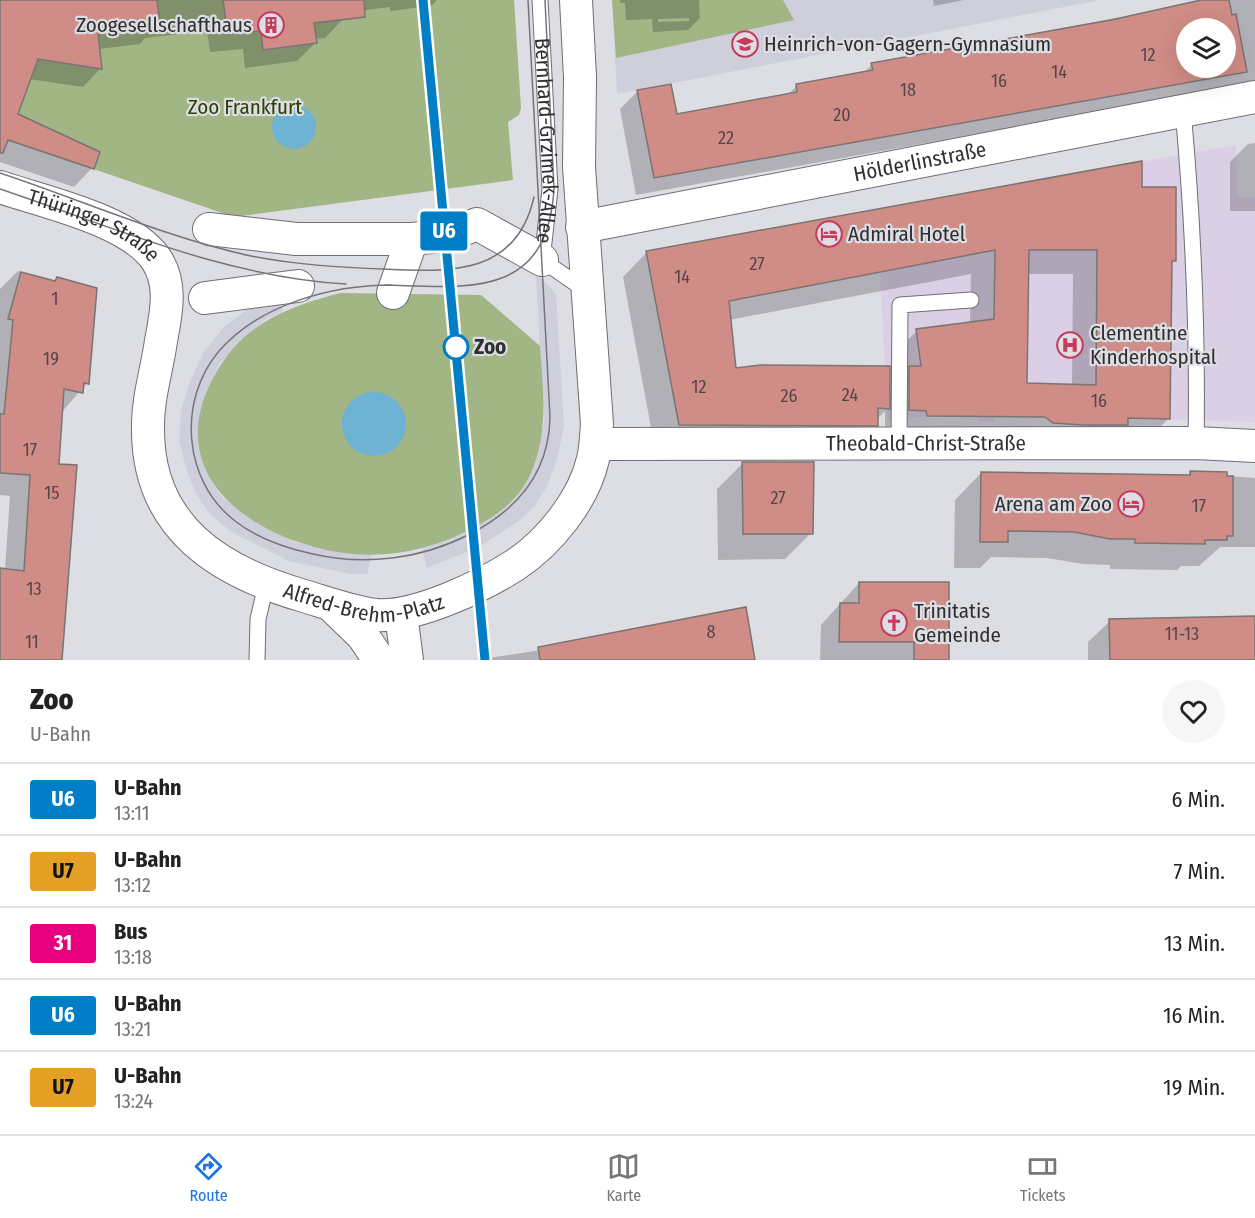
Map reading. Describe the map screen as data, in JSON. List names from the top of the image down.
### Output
{
  "streets": {
    "street": [
      "Bernhard-Grzimek-Allee",
      "Hölderlinstraße",
      "Thüringer Straße",
      "Theobald-Christ-Straße",
      "Alfred-Brehm-Platz"
    ]
  },
  "crossings": [
    ["Bernhard-Grzimek-Allee", "Hölderlinstraße"],
    ["Bernhard-Grzimek-Allee", "Alfred-Brehm-Platz"],
    ["Hölderlinstraße", "Alfred-Brehm-Platz"],
    ["Thüringer Straße", "Alfred-Brehm-Platz"],
    ["Theobald-Christ-Straße", "Alfred-Brehm-Platz"]
  ],
  "parks": ["Zoo Frankfurt"],
  "places": {
    "building": ["Zoogesellschafthaus"],
    "school or university": ["Heinrich-von-Gagern-Gymnasium"],
    "hotel": ["Admiral Hotel", "Arena am Zoo"],
    "hospital": ["Clementine Kinderhospital"],
    "other": ["Zoo"],
    "church": ["Trinitatis Gemeinde"]
  },
  "lines": ["metro line U6"],
  "house_numbers": [
    "12",
    "14",
    "16",
    "18",
    "20",
    "22",
    "27",
    "14",
    "1",
    "19",
    "12",
    "24",
    "26",
    "16",
    "17",
    "15",
    "27",
    "17",
    "13",
    "8",
    "11-13",
    "11"
  ],
  "page": {
    "on_map": "U6",
    "heading": ["Zoo", "U-Bahn"],
    "list": [
      {
        "mark": "U6",
        "name": "U-Bahn",
        "note": "13:11",
        "value": "6 Min."
      },
      {
        "mark": "U7",
        "name": "U-Bahn",
        "note": "13:12",
        "value": "7 Min."
      },
      {
        "mark": "31",
        "name": "Bus",
        "note": "13:18",
        "value": "13 Min."
      },
      {
        "mark": "U6",
        "name": "U-Bahn",
        "note": "13:21",
        "value": "16 Min."
      },
      {
        "mark": "U7",
        "name": "U-Bahn",
        "note": "13:24",
        "value": "19 Min."
      }
    ],
    "tabs": ["Route", "Karte", "Tickets"]
  }
}
